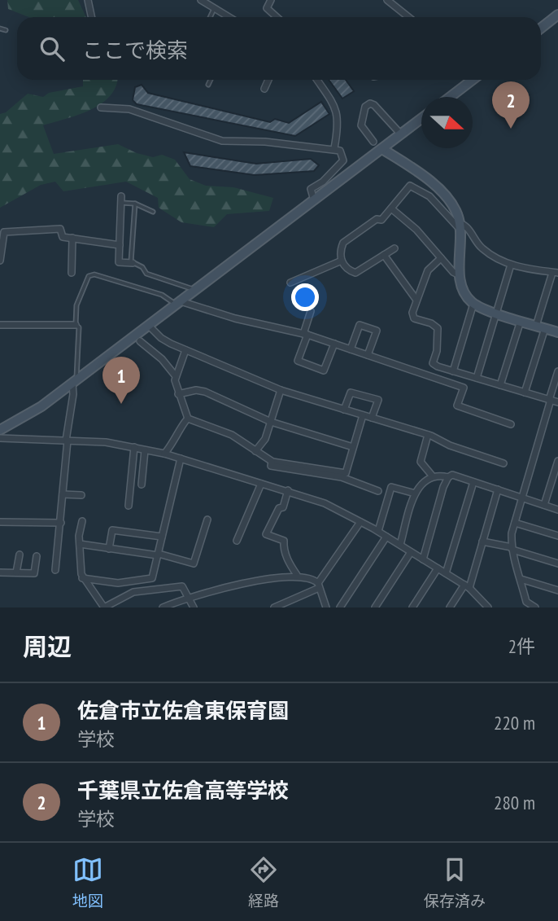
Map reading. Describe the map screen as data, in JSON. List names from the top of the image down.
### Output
{
  "north": "right",
  "page": {
    "search": "ここで検索",
    "pins": ["2", "1"],
    "heading": ["周辺", "2件"],
    "list": [
      {
        "mark": "1",
        "name": "佐倉市立佐倉東保育園",
        "note": "学校",
        "value": "220 m"
      },
      {
        "mark": "2",
        "name": "千葉県立佐倉高等学校",
        "note": "学校",
        "value": "280 m"
      }
    ],
    "nav": ["地図", "経路", "保存済み"]
  }
}
